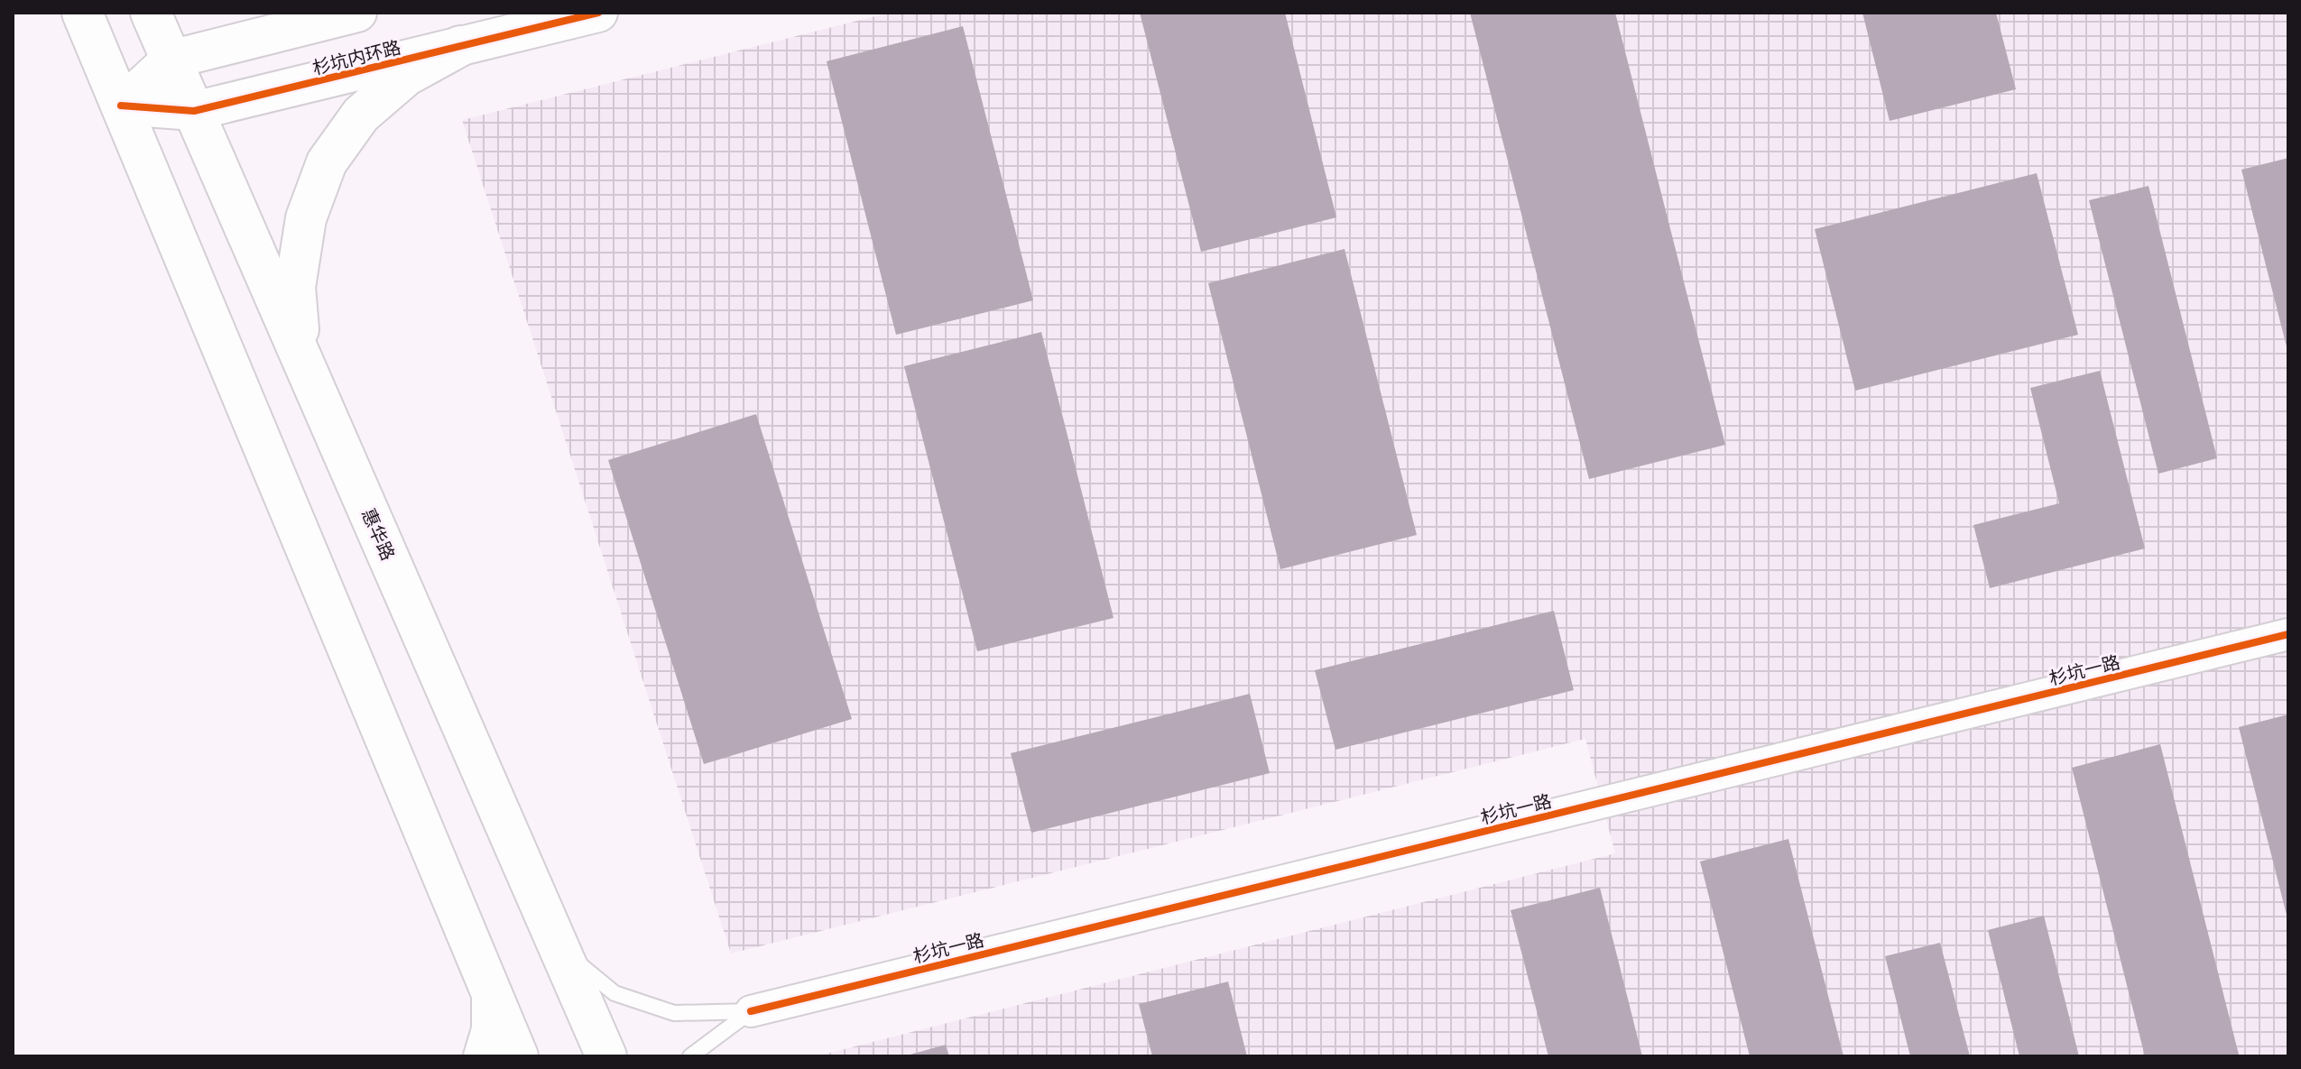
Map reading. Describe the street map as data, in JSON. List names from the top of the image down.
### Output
{
  "streets": {
    "main road": ["惠华路"],
    "street": ["杉坑内环路", "杉坑一路"]
  },
  "crossings": [
    ["杉坑内环路", "惠华路"]
  ]
}
